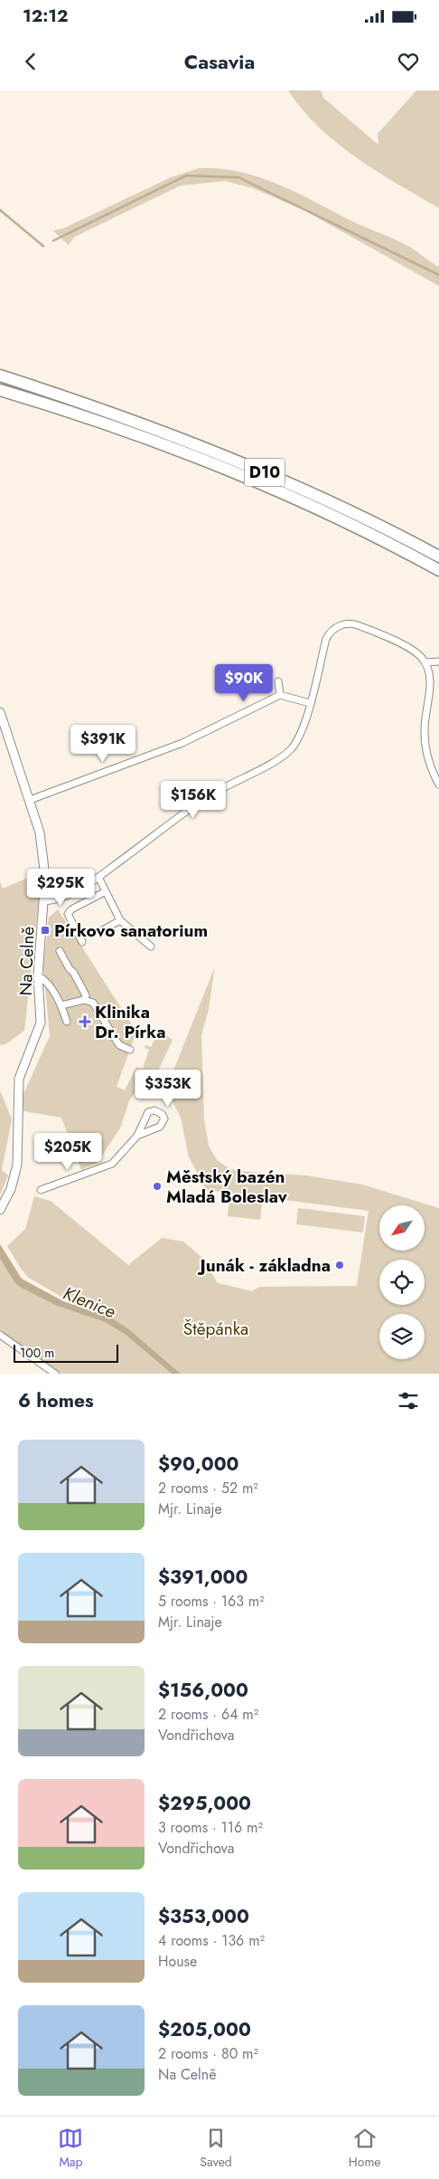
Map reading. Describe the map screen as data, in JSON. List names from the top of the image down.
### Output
{
  "streets": {
    "highway": ["D10"],
    "street": ["Na Celně"]
  },
  "water": ["Klenice"],
  "parks": ["Štěpánka"],
  "places": {
    "transit": ["Pírkovo sanatorium"],
    "health": ["Klinika Dr. Pírka"],
    "other": ["Městský bazén Mladá Boleslav", "Junák - základna"]
  },
  "scale_bar": "100 m",
  "north": "bottom left",
  "page": {
    "status": "12:12",
    "header": "Casavia",
    "price": [
      "$90K",
      "$391K",
      "$156K",
      "$295K",
      "$353K",
      "$205K"
    ],
    "scale": "100 m",
    "heading": "6 homes",
    "list": [
      {
        "name": "$90,000",
        "note": "2 rooms · 52 m² · Mjr. Linaje"
      },
      {
        "name": "$391,000",
        "note": "5 rooms · 163 m² · Mjr. Linaje"
      },
      {
        "name": "$156,000",
        "note": "2 rooms · 64 m² · Vondřichova"
      },
      {
        "name": "$295,000",
        "note": "3 rooms · 116 m² · Vondřichova"
      },
      {
        "name": "$353,000",
        "note": "4 rooms · 136 m² · House"
      },
      {
        "name": "$205,000",
        "note": "2 rooms · 80 m² · Na Celně"
      }
    ],
    "tabs": ["Map", "Saved", "Home"]
  }
}
